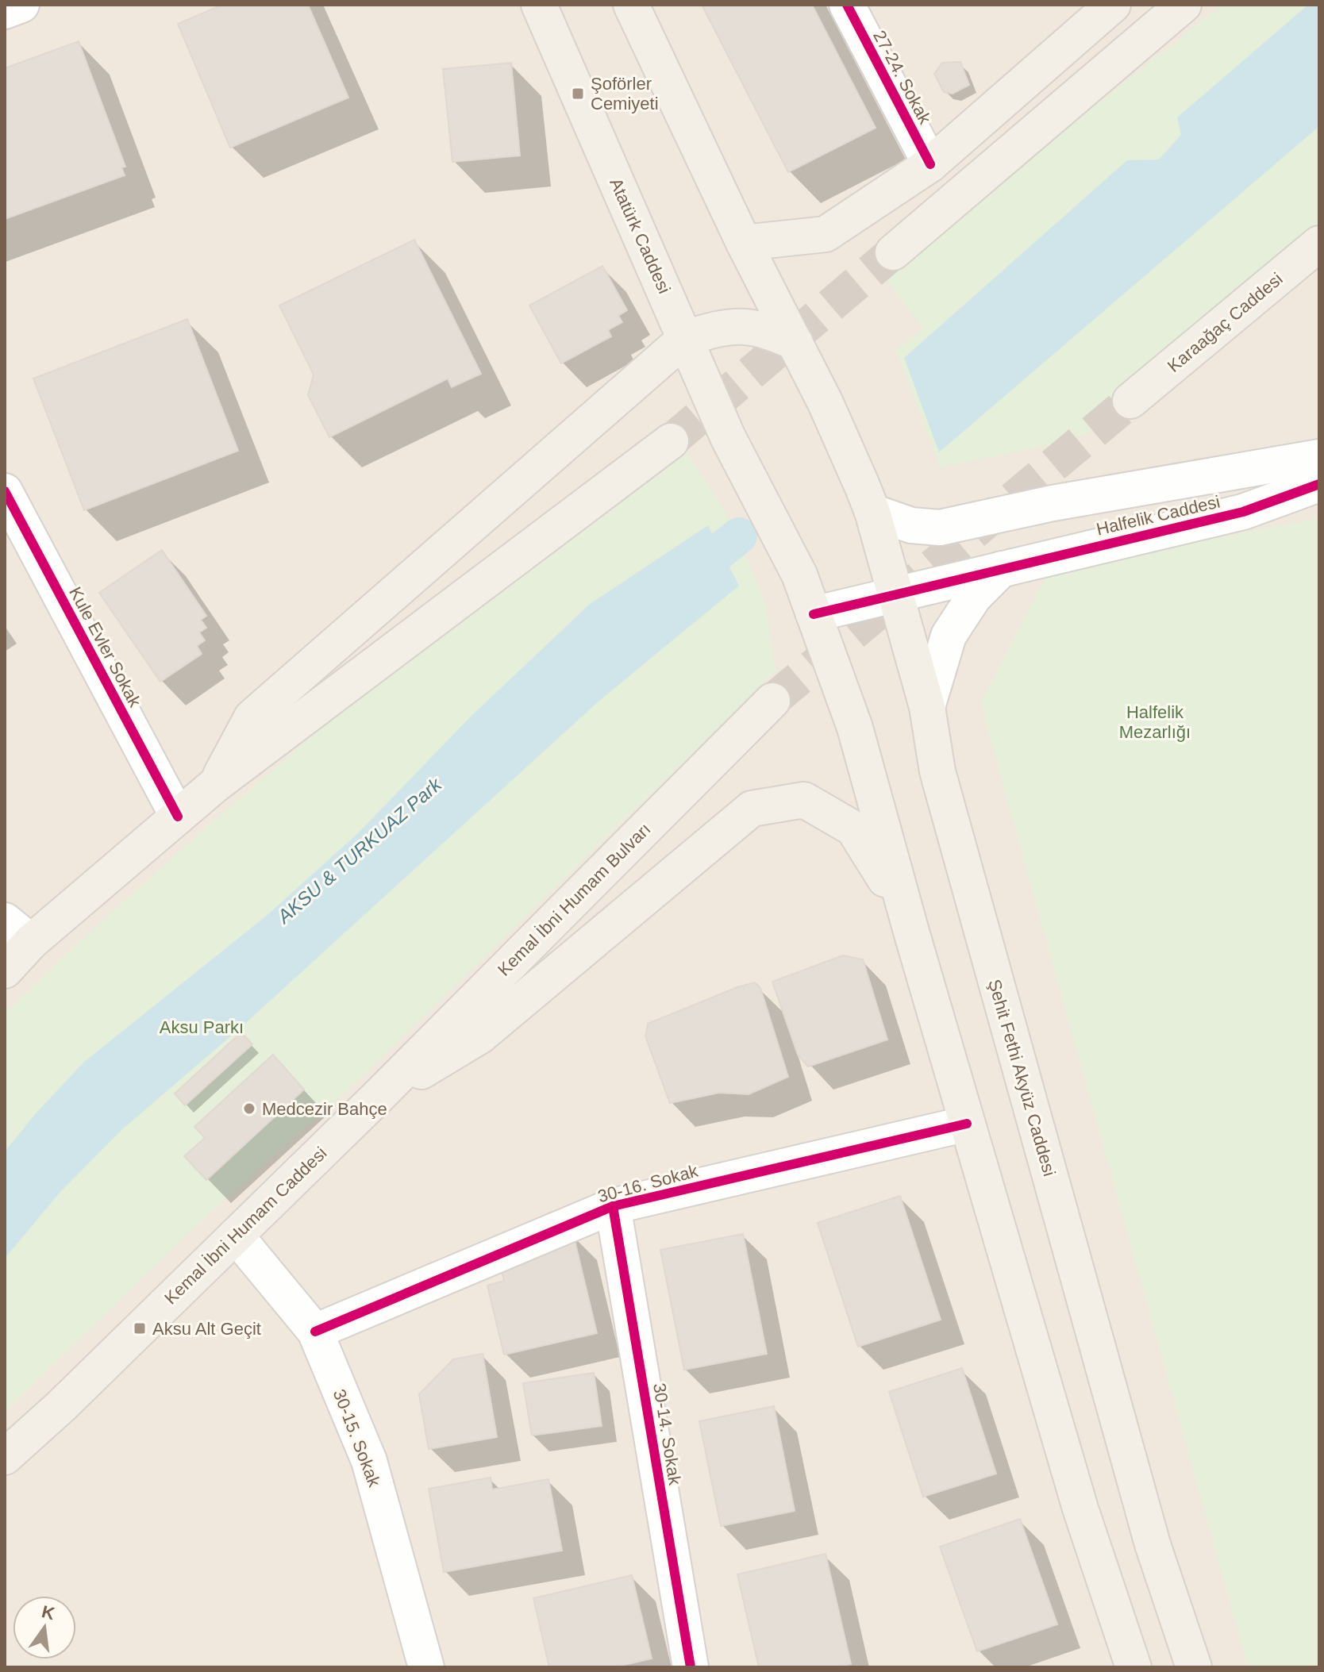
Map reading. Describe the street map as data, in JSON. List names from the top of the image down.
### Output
{
  "streets": {
    "main road": [
      "Atatürk Caddesi",
      "Karaağaç Caddesi",
      "Kemal İbni Humam Bulvarı",
      "Şehit Fethi Akyüz Caddesi",
      "Kemal İbni Humam Caddesi"
    ],
    "street": [
      "27-24. Sokak",
      "Halfelik Caddesi",
      "Kule Evler Sokak",
      "30-16. Sokak",
      "30-14. Sokak",
      "30-15. Sokak"
    ]
  },
  "crossings": [
    ["Atatürk Caddesi", "Halfelik Caddesi"],
    ["Halfelik Caddesi", "Şehit Fethi Akyüz Caddesi"],
    ["Kemal İbni Humam Bulvarı", "Kemal İbni Humam Caddesi"],
    ["30-16. Sokak", "30-14. Sokak"],
    ["30-16. Sokak", "30-15. Sokak"],
    ["Kemal İbni Humam Caddesi", "30-15. Sokak"]
  ],
  "water": ["AKSU & TURKUAZ Park"],
  "parks": ["Halfelik Mezarlığı", "Aksu Parkı"],
  "places": {
    "transit": ["Şoförler Cemiyeti", "Aksu Alt Geçit"],
    "other": ["Medcezir Bahçe"]
  },
  "north": "top"
}
